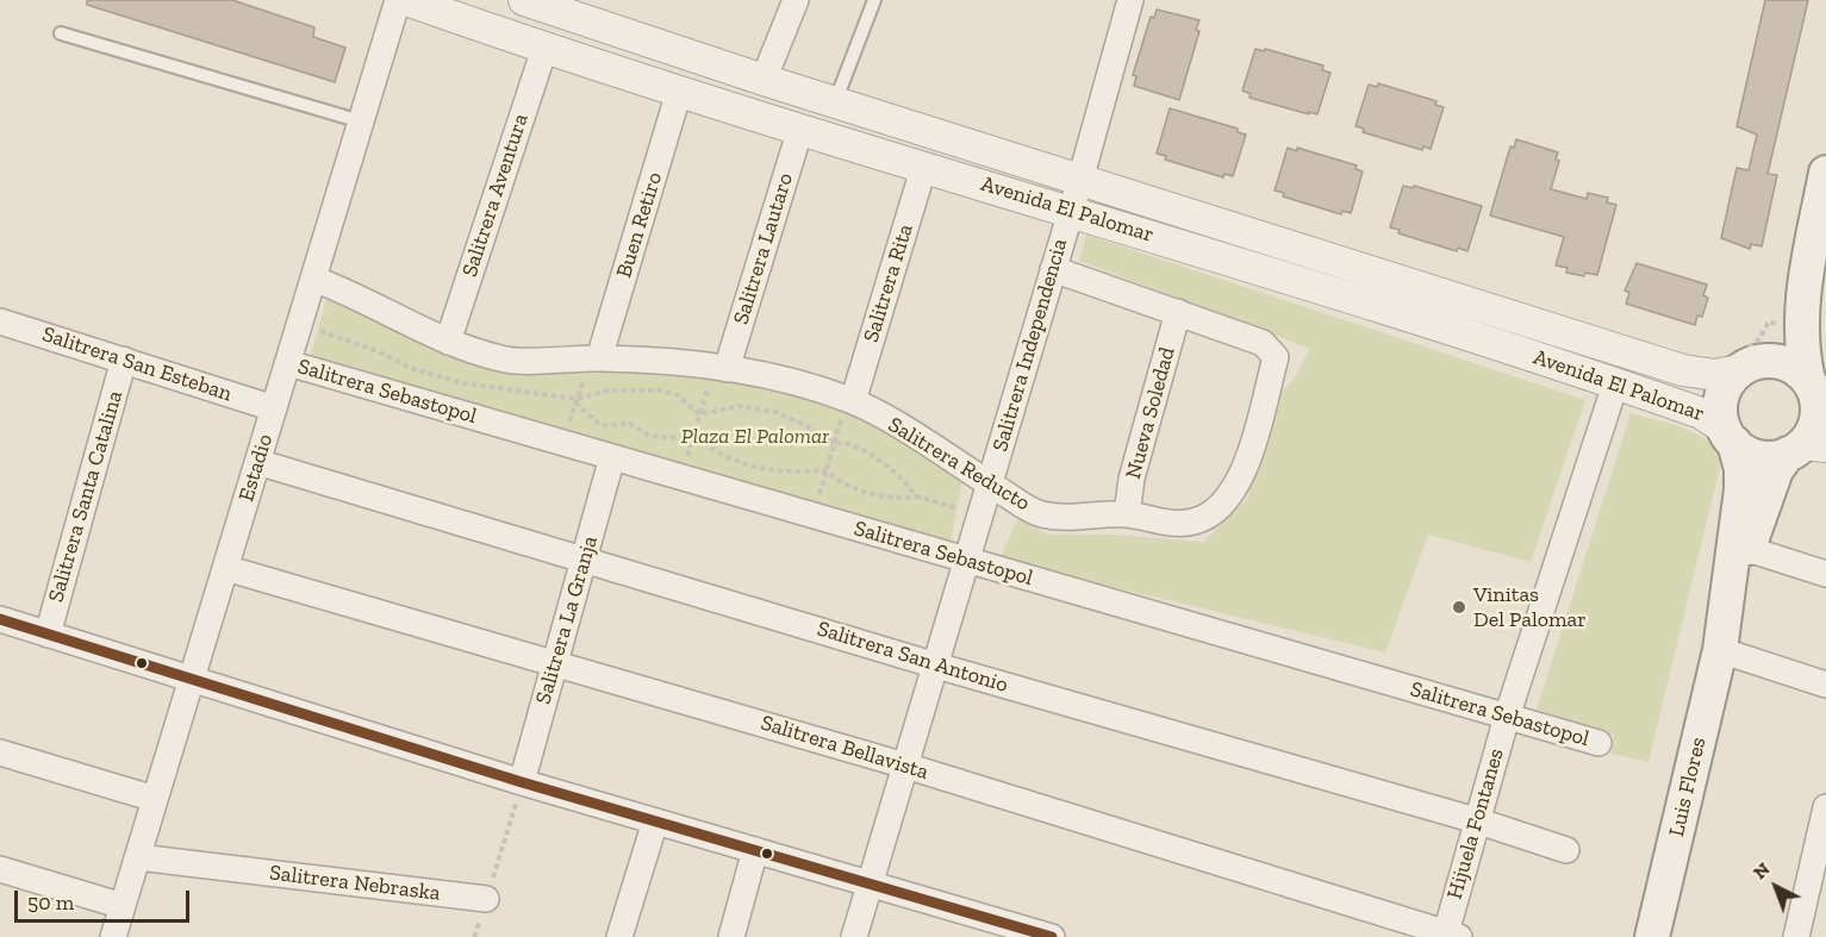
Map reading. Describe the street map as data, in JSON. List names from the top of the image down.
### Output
{
  "streets": {
    "main road": ["Luis Flores"],
    "street": [
      "Salitrera Aventura",
      "Avenida El Palomar",
      "Buen Retiro",
      "Salitrera Lautaro",
      "Salitrera Rita",
      "Salitrera Independencia",
      "Salitrera San Esteban",
      "Salitrera Sebastopol",
      "Nueva Soledad",
      "Salitrera Reducto",
      "Estadio",
      "Salitrera Santa Catalina",
      "Salitrera La Granja",
      "Salitrera San Antonio",
      "Salitrera Bellavista",
      "Hijuela Fontanes",
      "Salitrera Nebraska"
    ]
  },
  "crossings": [
    ["Salitrera Aventura", "Avenida El Palomar"],
    ["Salitrera Aventura", "Salitrera Reducto"],
    ["Avenida El Palomar", "Buen Retiro"],
    ["Avenida El Palomar", "Salitrera Lautaro"],
    ["Avenida El Palomar", "Salitrera Rita"],
    ["Avenida El Palomar", "Salitrera Independencia"],
    ["Avenida El Palomar", "Luis Flores"],
    ["Avenida El Palomar", "Hijuela Fontanes"],
    ["Buen Retiro", "Salitrera Reducto"],
    ["Salitrera Lautaro", "Salitrera Reducto"],
    ["Salitrera Rita", "Salitrera Reducto"],
    ["Salitrera Independencia", "Salitrera Sebastopol"],
    ["Salitrera Independencia", "Salitrera Reducto"],
    ["Salitrera Independencia", "Salitrera San Antonio"],
    ["Salitrera Independencia", "Salitrera Bellavista"],
    ["Salitrera San Esteban", "Estadio"],
    ["Salitrera San Esteban", "Salitrera Santa Catalina"],
    ["Salitrera Sebastopol", "Estadio"],
    ["Salitrera Sebastopol", "Salitrera La Granja"],
    ["Salitrera Sebastopol", "Hijuela Fontanes"],
    ["Nueva Soledad", "Salitrera Reducto"],
    ["Salitrera Reducto", "Estadio"],
    ["Estadio", "Salitrera San Antonio"],
    ["Estadio", "Salitrera Bellavista"],
    ["Estadio", "Salitrera Nebraska"],
    ["Salitrera La Granja", "Salitrera San Antonio"],
    ["Salitrera La Granja", "Salitrera Bellavista"],
    ["Salitrera San Antonio", "Hijuela Fontanes"],
    ["Salitrera Bellavista", "Hijuela Fontanes"]
  ],
  "parks": ["Plaza El Palomar"],
  "places": ["Vinitas Del Palomar"],
  "scale_bar": "50 m",
  "north": "top left"
}
